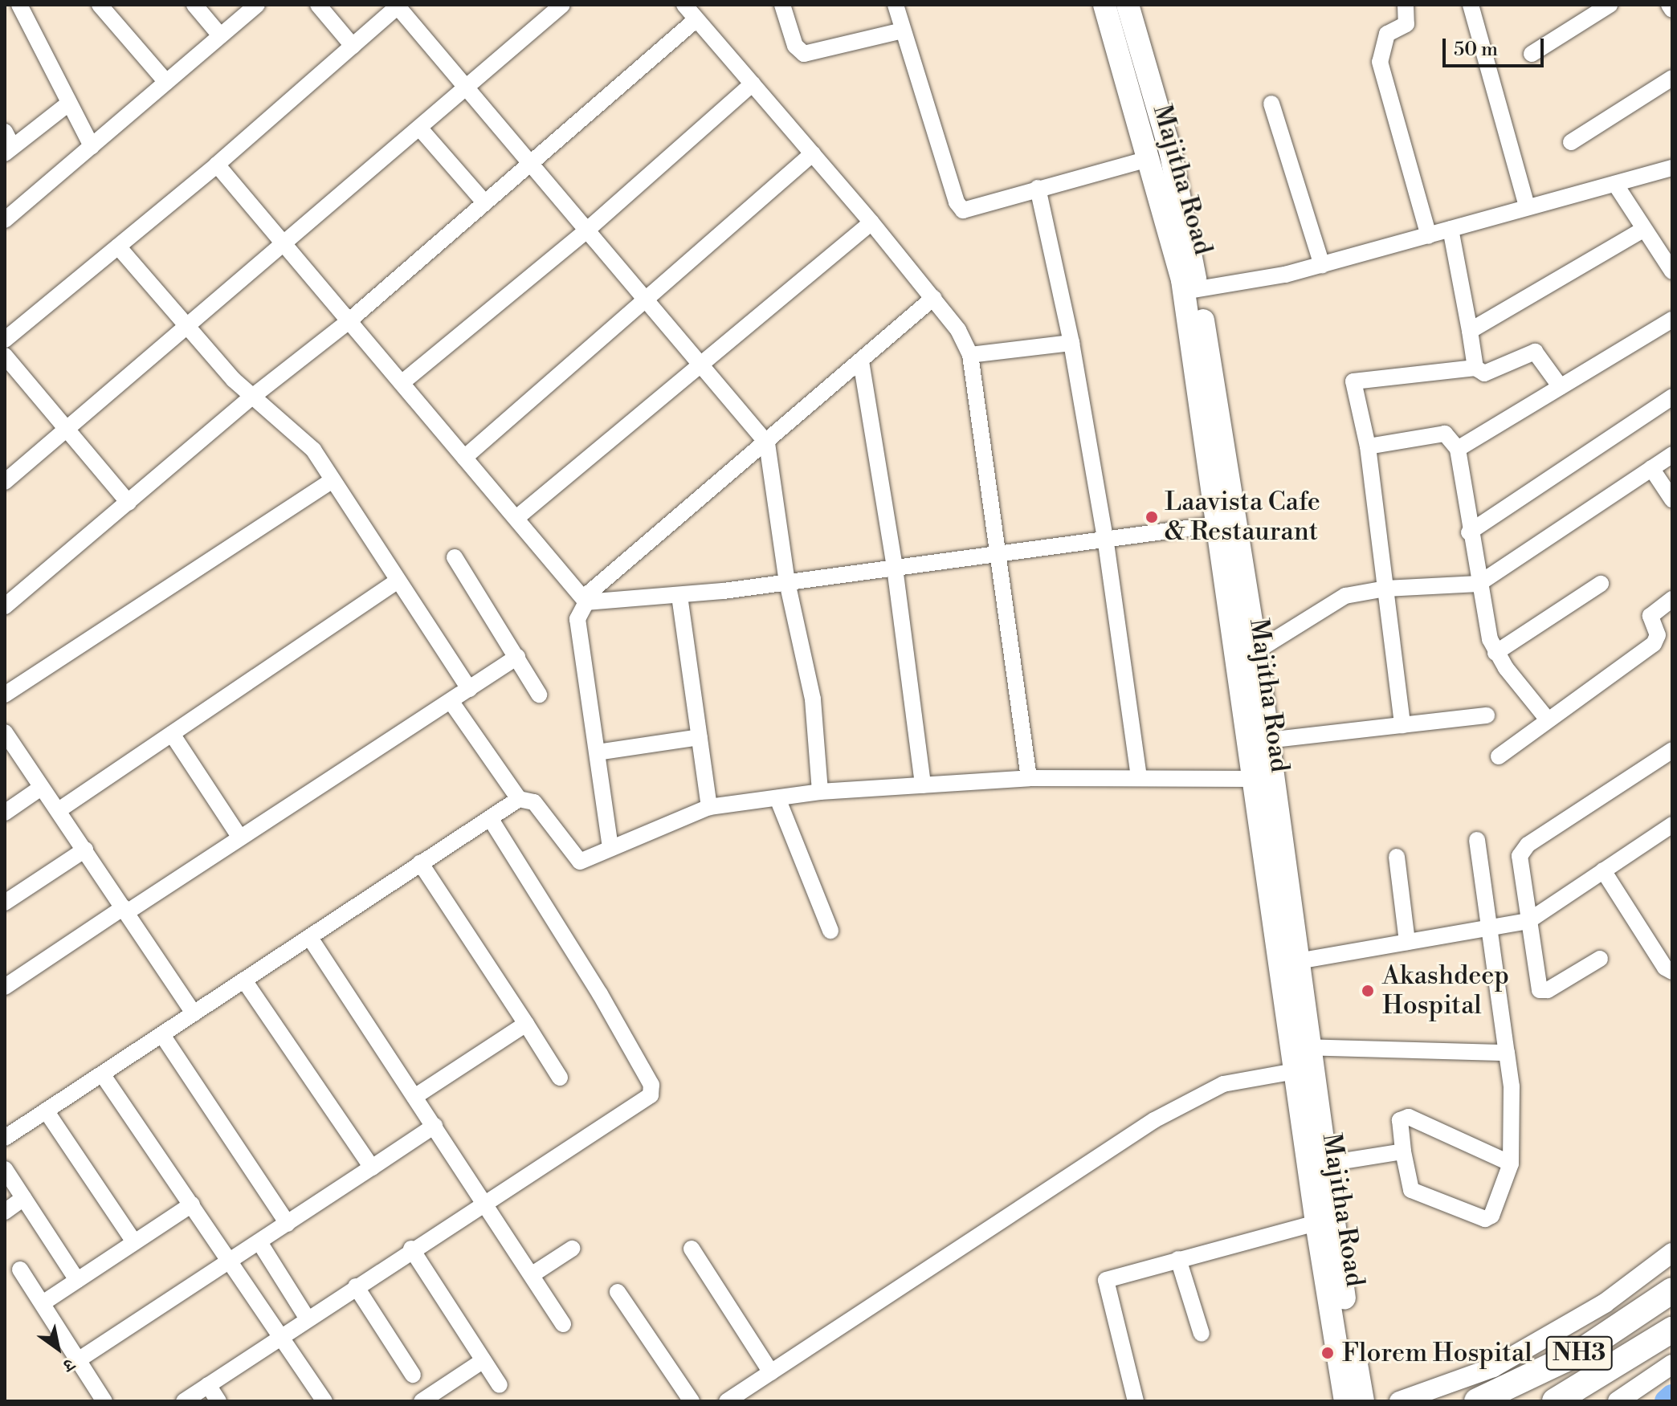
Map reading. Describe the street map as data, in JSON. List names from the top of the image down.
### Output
{
  "streets": {
    "highway": ["NH3"],
    "main road": ["Majitha Road"]
  },
  "places": ["Laavista Cafe & Restaurant", "Akashdeep Hospital", "Florem Hospital"],
  "scale_bar": "50 m",
  "north": "bottom right"
}
